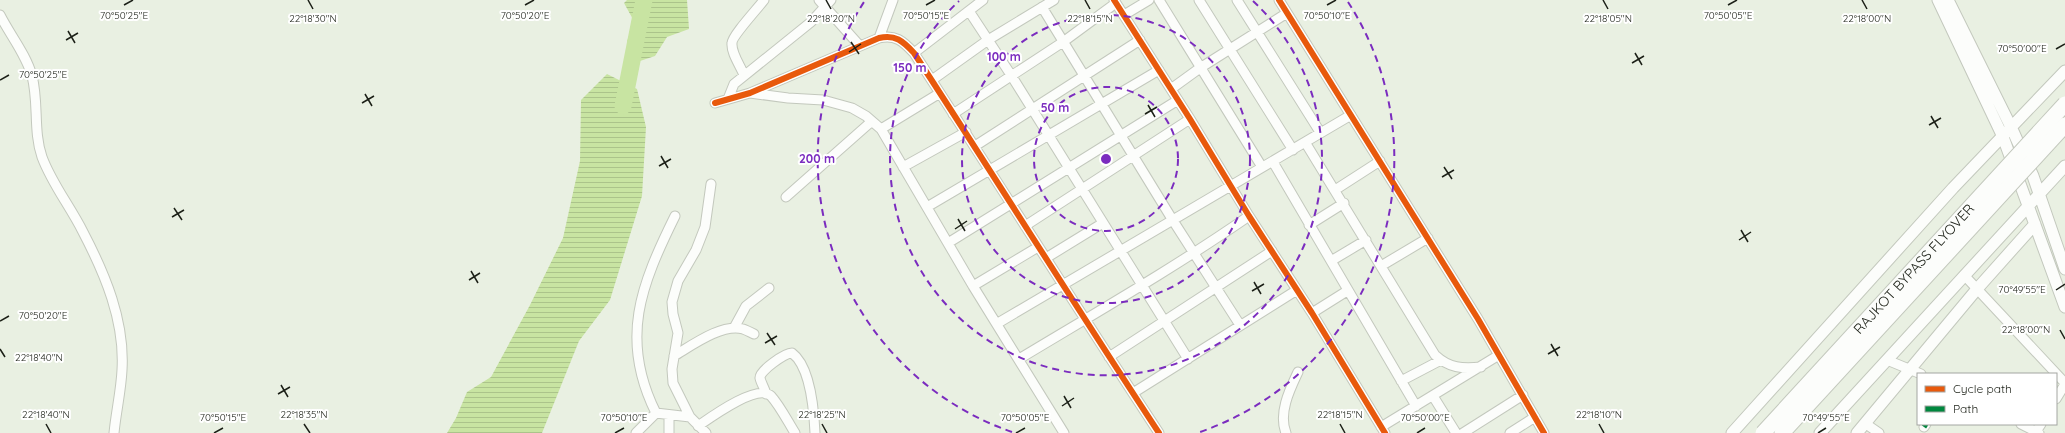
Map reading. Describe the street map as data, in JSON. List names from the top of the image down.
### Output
{
  "streets": {
    "highway": ["RAJKOT BYPASS FLYOVER"]
  },
  "legend": ["Cycle path", "Path"],
  "coordinates": [
    "70°50'15\"E",
    "70°50'25\"E",
    "70°50'20\"E",
    "70°50'10\"E",
    "70°50'05\"E",
    "22°18'00\"N",
    "22°18'30\"N",
    "22°18'20\"N",
    "22°18'15\"N",
    "22°18'05\"N",
    "70°50'00\"E",
    "70°49'55\"E",
    "22°18'40\"N",
    "22°18'35\"N",
    "22°18'25\"N",
    "22°18'10\"N"
  ],
  "rings": [
    "100 m",
    "150 m",
    "50 m",
    "200 m"
  ]
}
